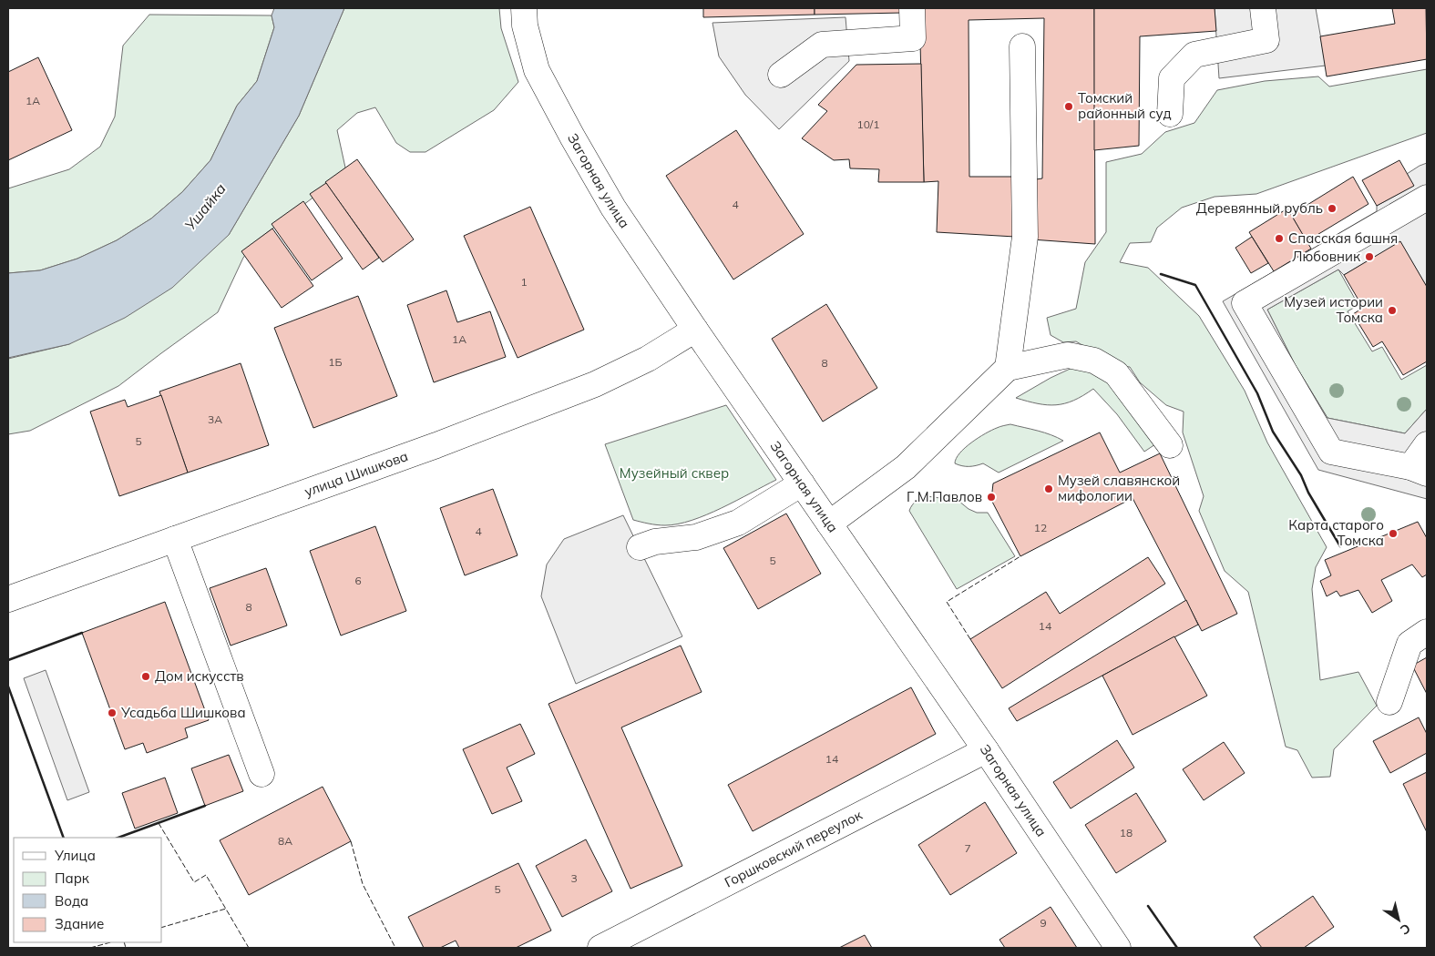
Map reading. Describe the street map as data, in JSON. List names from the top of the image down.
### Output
{
  "streets": {
    "street": ["Загорная улица", "улица Шишкова", "Горшковский переулок"]
  },
  "crossings": [
    ["Загорная улица", "улица Шишкова"],
    ["Загорная улица", "Горшковский переулок"]
  ],
  "water": ["Ушайка"],
  "parks": ["Музейный сквер"],
  "places": [
    "Томский районный суд",
    "Деревянный рубль",
    "Спасская башня",
    "Любовник",
    "Музей истории Томска",
    "Музей славянской мифологии",
    "Г.М.Павлов",
    "Карта старого Томска",
    "Дом искусств",
    "Усадьба Шишкова"
  ],
  "house_numbers": [
    "1А",
    "10/1",
    "4",
    "1",
    "1А",
    "1Б",
    "8",
    "3А",
    "5",
    "12",
    "4",
    "5",
    "6",
    "8",
    "14",
    "14",
    "18",
    "8А",
    "7",
    "3",
    "5",
    "9"
  ],
  "legend": [
    "Улица",
    "Парк",
    "Вода",
    "Здание"
  ],
  "north": "bottom right"
}
